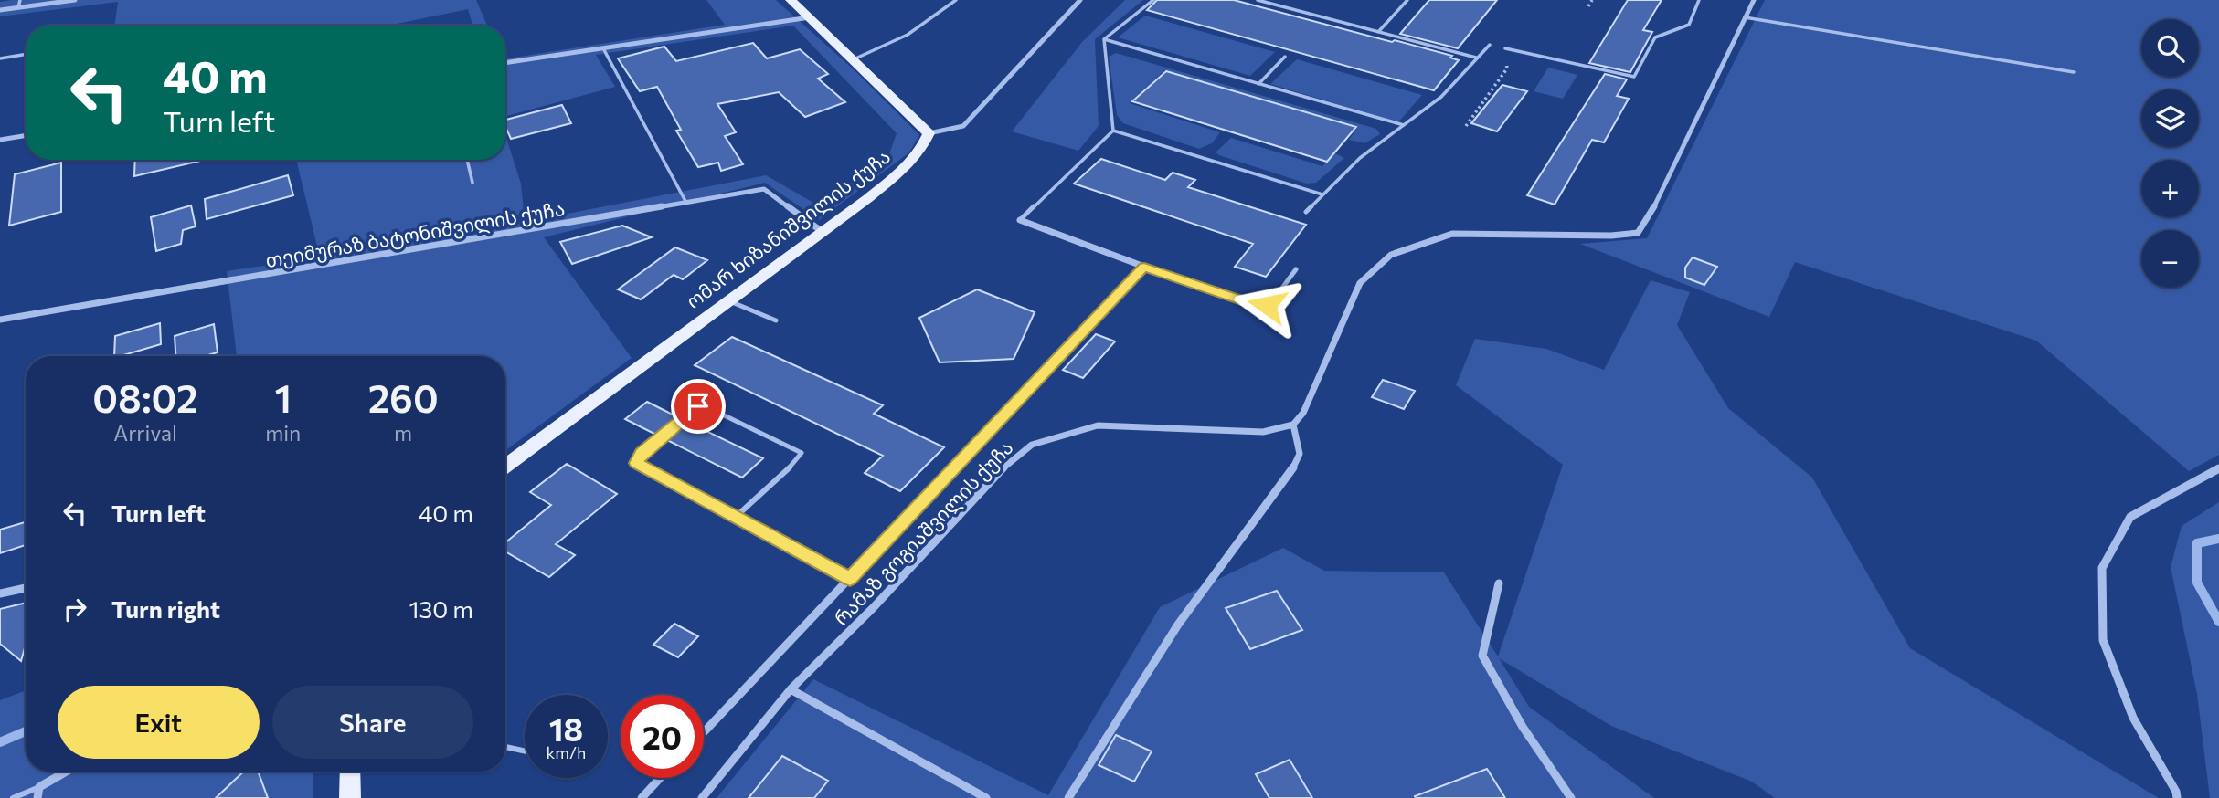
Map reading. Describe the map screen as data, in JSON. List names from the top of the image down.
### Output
{
  "streets": {
    "main road": ["ომარ ხიზანიშვილის ქუჩა"],
    "street": ["თეიმურაზ ბატონიშვილის ქუჩა", "რამაზ გოგიაშვილის ქუჩა"]
  },
  "crossings": [
    ["ომარ ხიზანიშვილის ქუჩა", "თეიმურაზ ბატონიშვილის ქუჩა"]
  ],
  "page": {
    "map_buttons": ["+", "−"],
    "turn": ["40 m", "Turn left"],
    "eta": [
      "08:02",
      "Arrival",
      "1",
      "min",
      "260",
      "m"
    ],
    "list": [
      {
        "name": "Turn left",
        "value": "40 m"
      },
      {
        "name": "Turn right",
        "value": "130 m"
      }
    ],
    "buttons": ["Exit", "Share"],
    "speed": "18 km/h",
    "limit": "20"
  }
}
